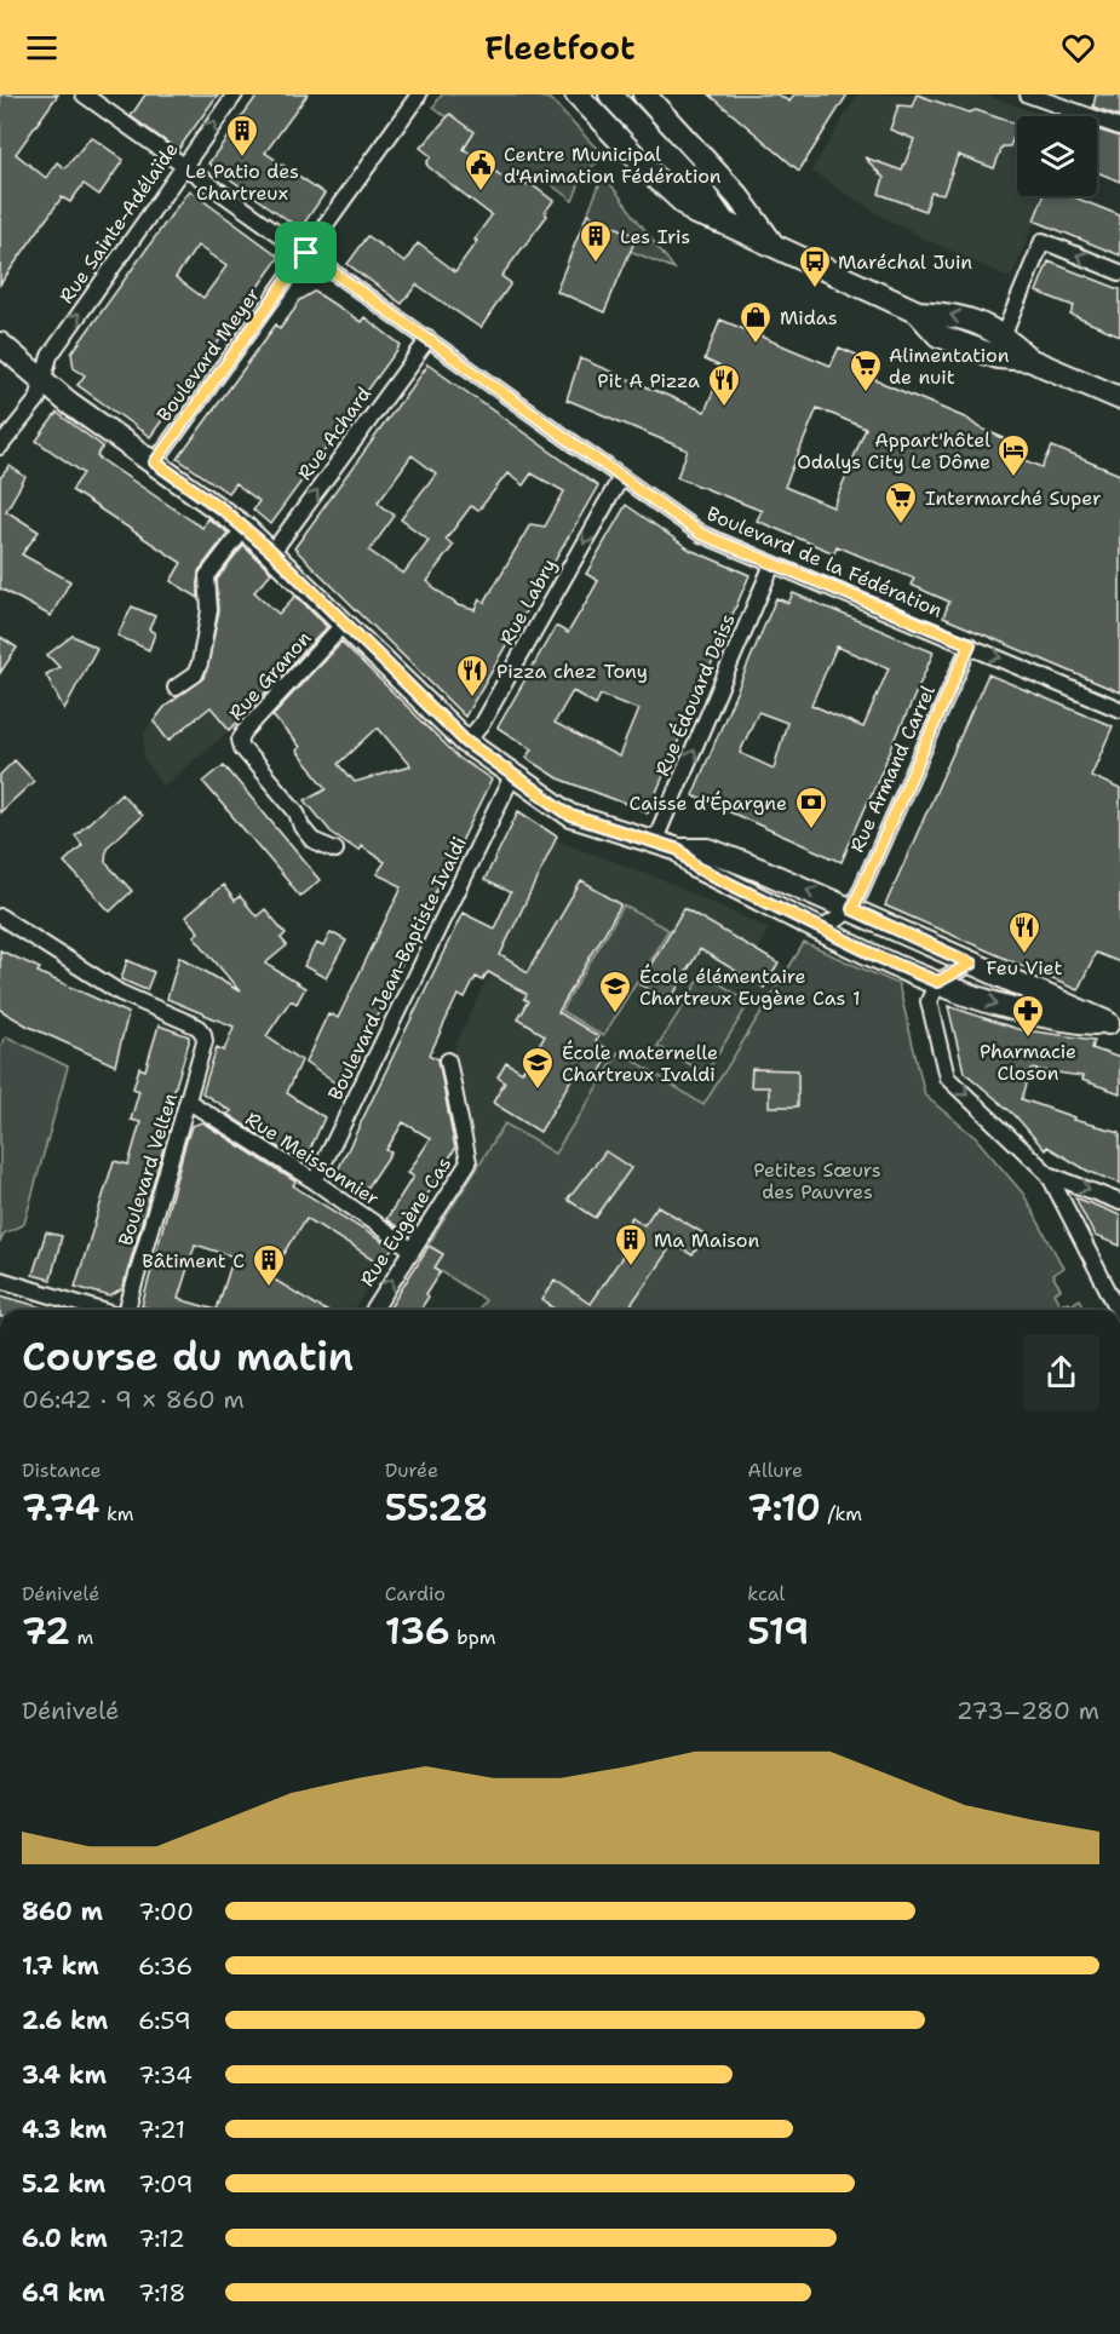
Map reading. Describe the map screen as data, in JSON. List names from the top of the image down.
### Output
{
  "streets": {
    "street": [
      "Rue Sainte-Adélaïde",
      "Boulevard Meyer",
      "Rue Achard",
      "Boulevard de la Fédération",
      "Rue Labry",
      "Rue Granon",
      "Rue Édouard Deiss",
      "Rue Armand Carrel",
      "Boulevard Jean-Baptiste Ivaldi",
      "Rue Meissonnier",
      "Boulevard Velten",
      "Rue Eugène Cas"
    ]
  },
  "crossings": [
    ["Rue Sainte-Adélaïde", "Boulevard de la Fédération"],
    ["Boulevard Meyer", "Boulevard de la Fédération"],
    ["Rue Achard", "Boulevard de la Fédération"],
    ["Boulevard de la Fédération", "Rue Labry"],
    ["Boulevard de la Fédération", "Rue Édouard Deiss"],
    ["Boulevard de la Fédération", "Rue Armand Carrel"],
    ["Boulevard Jean-Baptiste Ivaldi", "Rue Meissonnier"],
    ["Rue Meissonnier", "Boulevard Velten"],
    ["Rue Meissonnier", "Rue Eugène Cas"]
  ],
  "one_way": [
    "Rue Sainte-Adélaïde",
    "Rue Achard",
    "Rue Labry",
    "Rue Édouard Deiss"
  ],
  "parks": ["Petites Sœurs des Pauvres"],
  "places": {
    "building": [
      "Le Patio des Chartreux",
      "Les Iris",
      "Ma Maison",
      "Bâtiment C"
    ],
    "public building": ["Centre Municipal d'Animation Fédération"],
    "bus stop": ["Maréchal Juin"],
    "shop": ["Midas"],
    "supermarket": ["Alimentation de nuit", "Intermarché Super"],
    "restaurant": ["Pit A Pizza", "Pizza chez Tony", "Feu Viet"],
    "hotel": ["Appart'hôtel Odalys City Le Dôme"],
    "bank": ["Caisse d'Épargne"],
    "school or university": ["École élémentaire Chartreux Eugène Cas 1", "École maternelle Chartreux Ivaldi"],
    "pharmacy": ["Pharmacie Closon"]
  },
  "page": {
    "header": "Fleetfoot",
    "heading": ["Course du matin", "06:42 · 9 × 860 m"],
    "stats": [
      ["Distance", "7.74 km"],
      ["Durée", "55:28"],
      ["Allure", "7:10 /km"],
      ["Dénivelé", "72 m"],
      ["Cardio", "136 bpm"],
      ["kcal", "519"]
    ],
    "chart": ["Dénivelé", "273–280 m"],
    "list": [
      {
        "name": "860 m",
        "note": "7:00"
      },
      {
        "name": "1.7 km",
        "note": "6:36"
      },
      {
        "name": "2.6 km",
        "note": "6:59"
      },
      {
        "name": "3.4 km",
        "note": "7:34"
      },
      {
        "name": "4.3 km",
        "note": "7:21"
      },
      {
        "name": "5.2 km",
        "note": "7:09"
      },
      {
        "name": "6.0 km",
        "note": "7:12"
      },
      {
        "name": "6.9 km",
        "note": "7:18"
      }
    ]
  }
}
